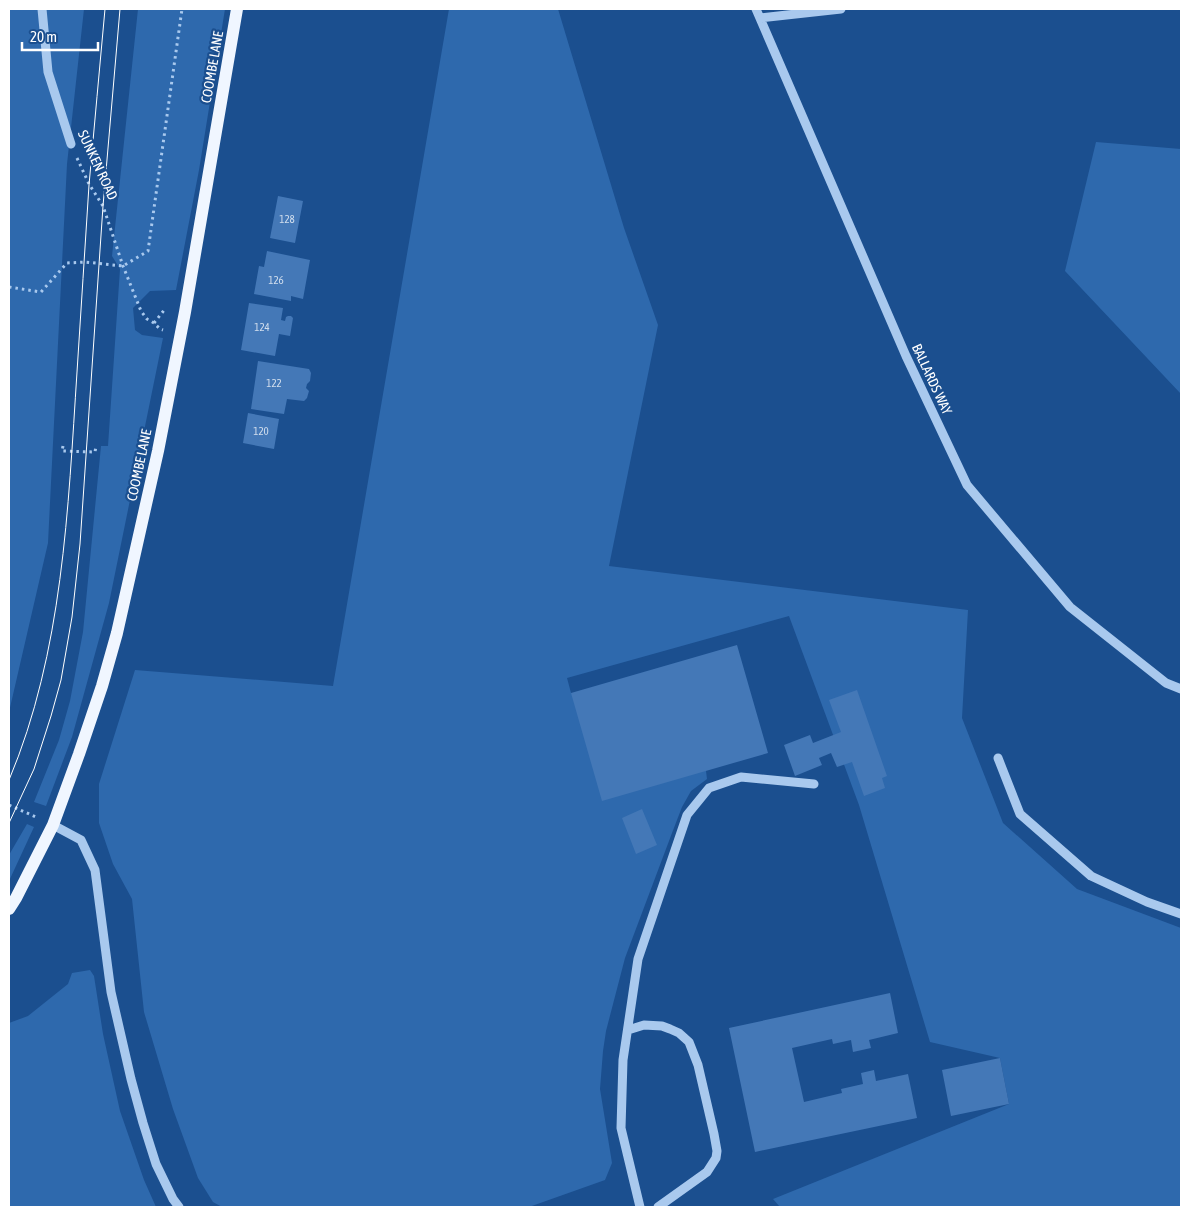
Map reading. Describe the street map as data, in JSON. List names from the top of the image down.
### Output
{
  "streets": {
    "main road": ["COOMBE LANE"],
    "street": ["SUNKEN ROAD", "BALLARDS WAY"]
  },
  "house_numbers": [
    "128",
    "126",
    "124",
    "122",
    "120"
  ],
  "scale_bar": "20 m"
}
